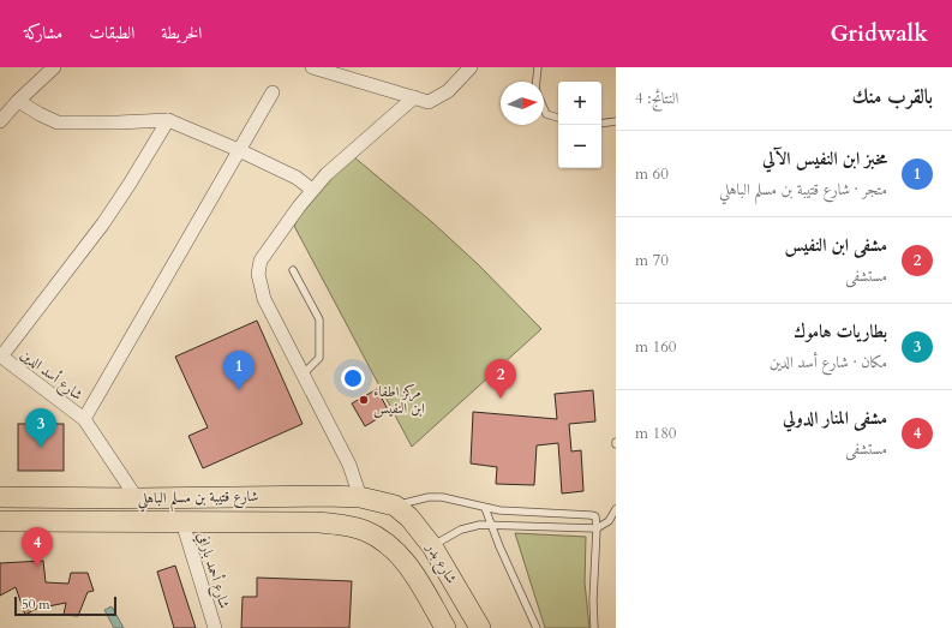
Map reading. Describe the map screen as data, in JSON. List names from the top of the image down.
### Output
{
  "streets": {
    "main road": ["شارع قتيبة بن مسلم الباهلي", "شارع بدر"],
    "street": ["شارع أسد الدين", "شارع أحمد بارافي"]
  },
  "crossings": [
    ["شارع أسد الدين", "شارع قتيبة بن مسلم الباهلي"],
    ["شارع قتيبة بن مسلم الباهلي", "شارع بدر"],
    ["شارع قتيبة بن مسلم الباهلي", "شارع أحمد بارافي"]
  ],
  "places": ["مركز اطفاء ابن النفيس"],
  "scale_bar": "50 m",
  "north": "right",
  "page": {
    "header": "Gridwalk",
    "nav": ["الخريطة", "الطبقات", "مشاركة"],
    "heading": ["بالقرب منك", "النتائج: 4"],
    "map_buttons": ["+", "−"],
    "list": [
      {
        "mark": "1",
        "name": "مخبز ابن النفيس الآلي",
        "note": "متجر · شارع قتيبة بن مسلم الباهلي",
        "value": "60 m"
      },
      {
        "mark": "2",
        "name": "مشفى ابن النفيس",
        "note": "مستشفى",
        "value": "70 m"
      },
      {
        "mark": "3",
        "name": "بطاريات هاموك",
        "note": "مكان · شارع أسد الدين",
        "value": "160 m"
      },
      {
        "mark": "4",
        "name": "مشفى المنار الدولي",
        "note": "مستشفى",
        "value": "180 m"
      }
    ],
    "pins": [
      "1",
      "2",
      "3",
      "4"
    ],
    "scale": "50 m"
  }
}
